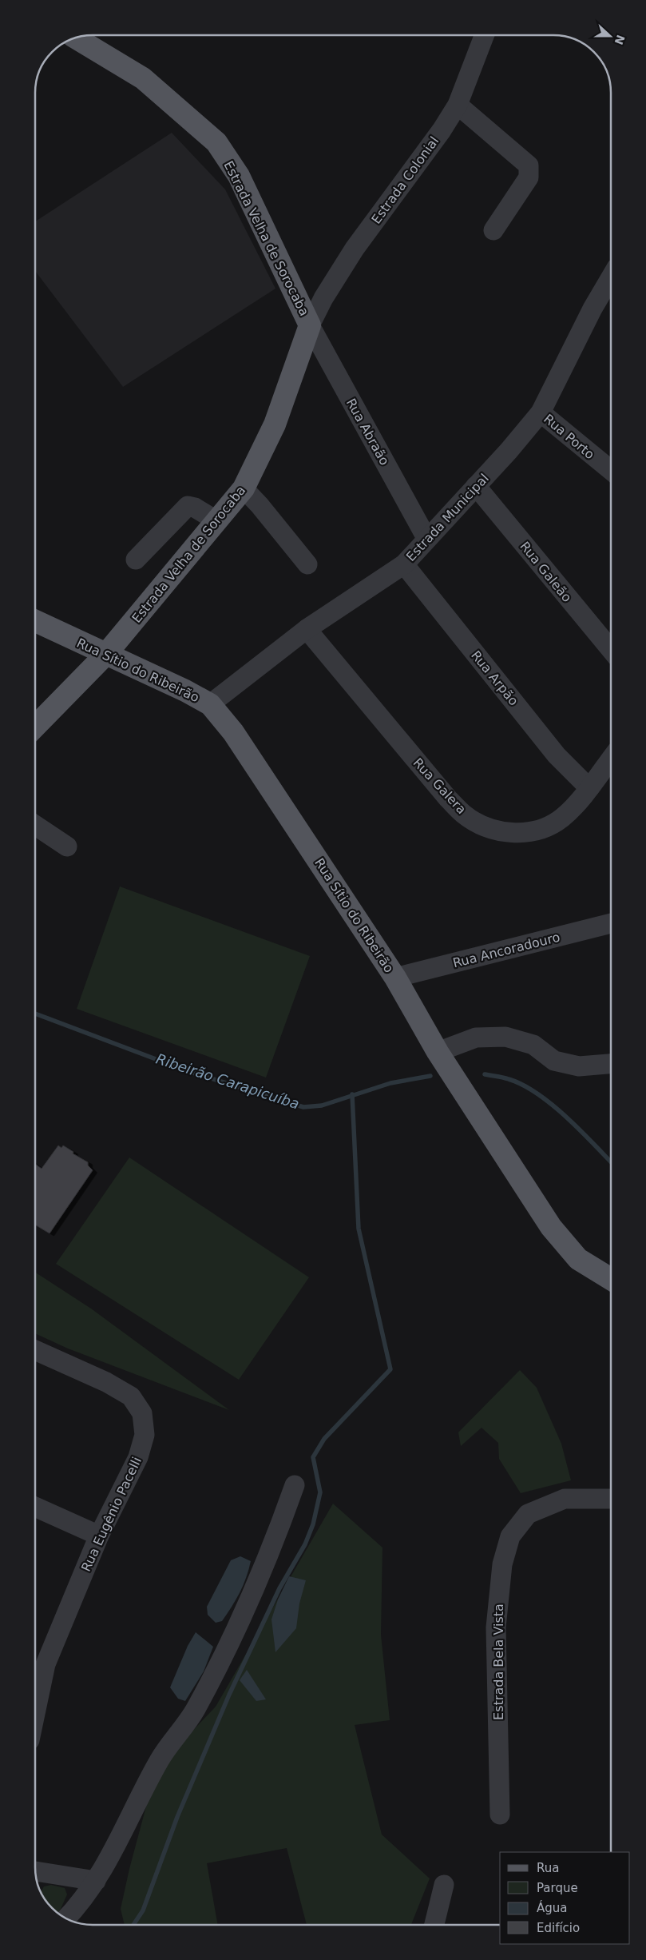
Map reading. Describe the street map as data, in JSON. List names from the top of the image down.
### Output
{
  "streets": {
    "main road": ["Estrada Velha de Sorocaba", "Rua Sítio do Ribeirão"],
    "street": [
      "Estrada Colonial",
      "Rua Abraão",
      "Rua Porto",
      "Estrada Municipal",
      "Rua Galeão",
      "Rua Arpão",
      "Rua Galera",
      "Rua Ancoradouro",
      "Rua Eugênio Pacelli",
      "Estrada Bela Vista"
    ]
  },
  "crossings": [
    ["Estrada Colonial", "Estrada Velha de Sorocaba"],
    ["Estrada Colonial", "Rua Abraão"],
    ["Estrada Velha de Sorocaba", "Rua Abraão"],
    ["Estrada Velha de Sorocaba", "Rua Sítio do Ribeirão"],
    ["Rua Abraão", "Estrada Municipal"],
    ["Rua Porto", "Estrada Municipal"],
    ["Estrada Municipal", "Rua Galeão"],
    ["Estrada Municipal", "Rua Sítio do Ribeirão"],
    ["Estrada Municipal", "Rua Arpão"],
    ["Estrada Municipal", "Rua Galera"],
    ["Rua Sítio do Ribeirão", "Rua Ancoradouro"],
    ["Rua Arpão", "Rua Galera"]
  ],
  "water": ["Ribeirão Carapicuíba"],
  "legend": [
    "Rua",
    "Parque",
    "Água",
    "Edifício"
  ],
  "north": "right"
}
